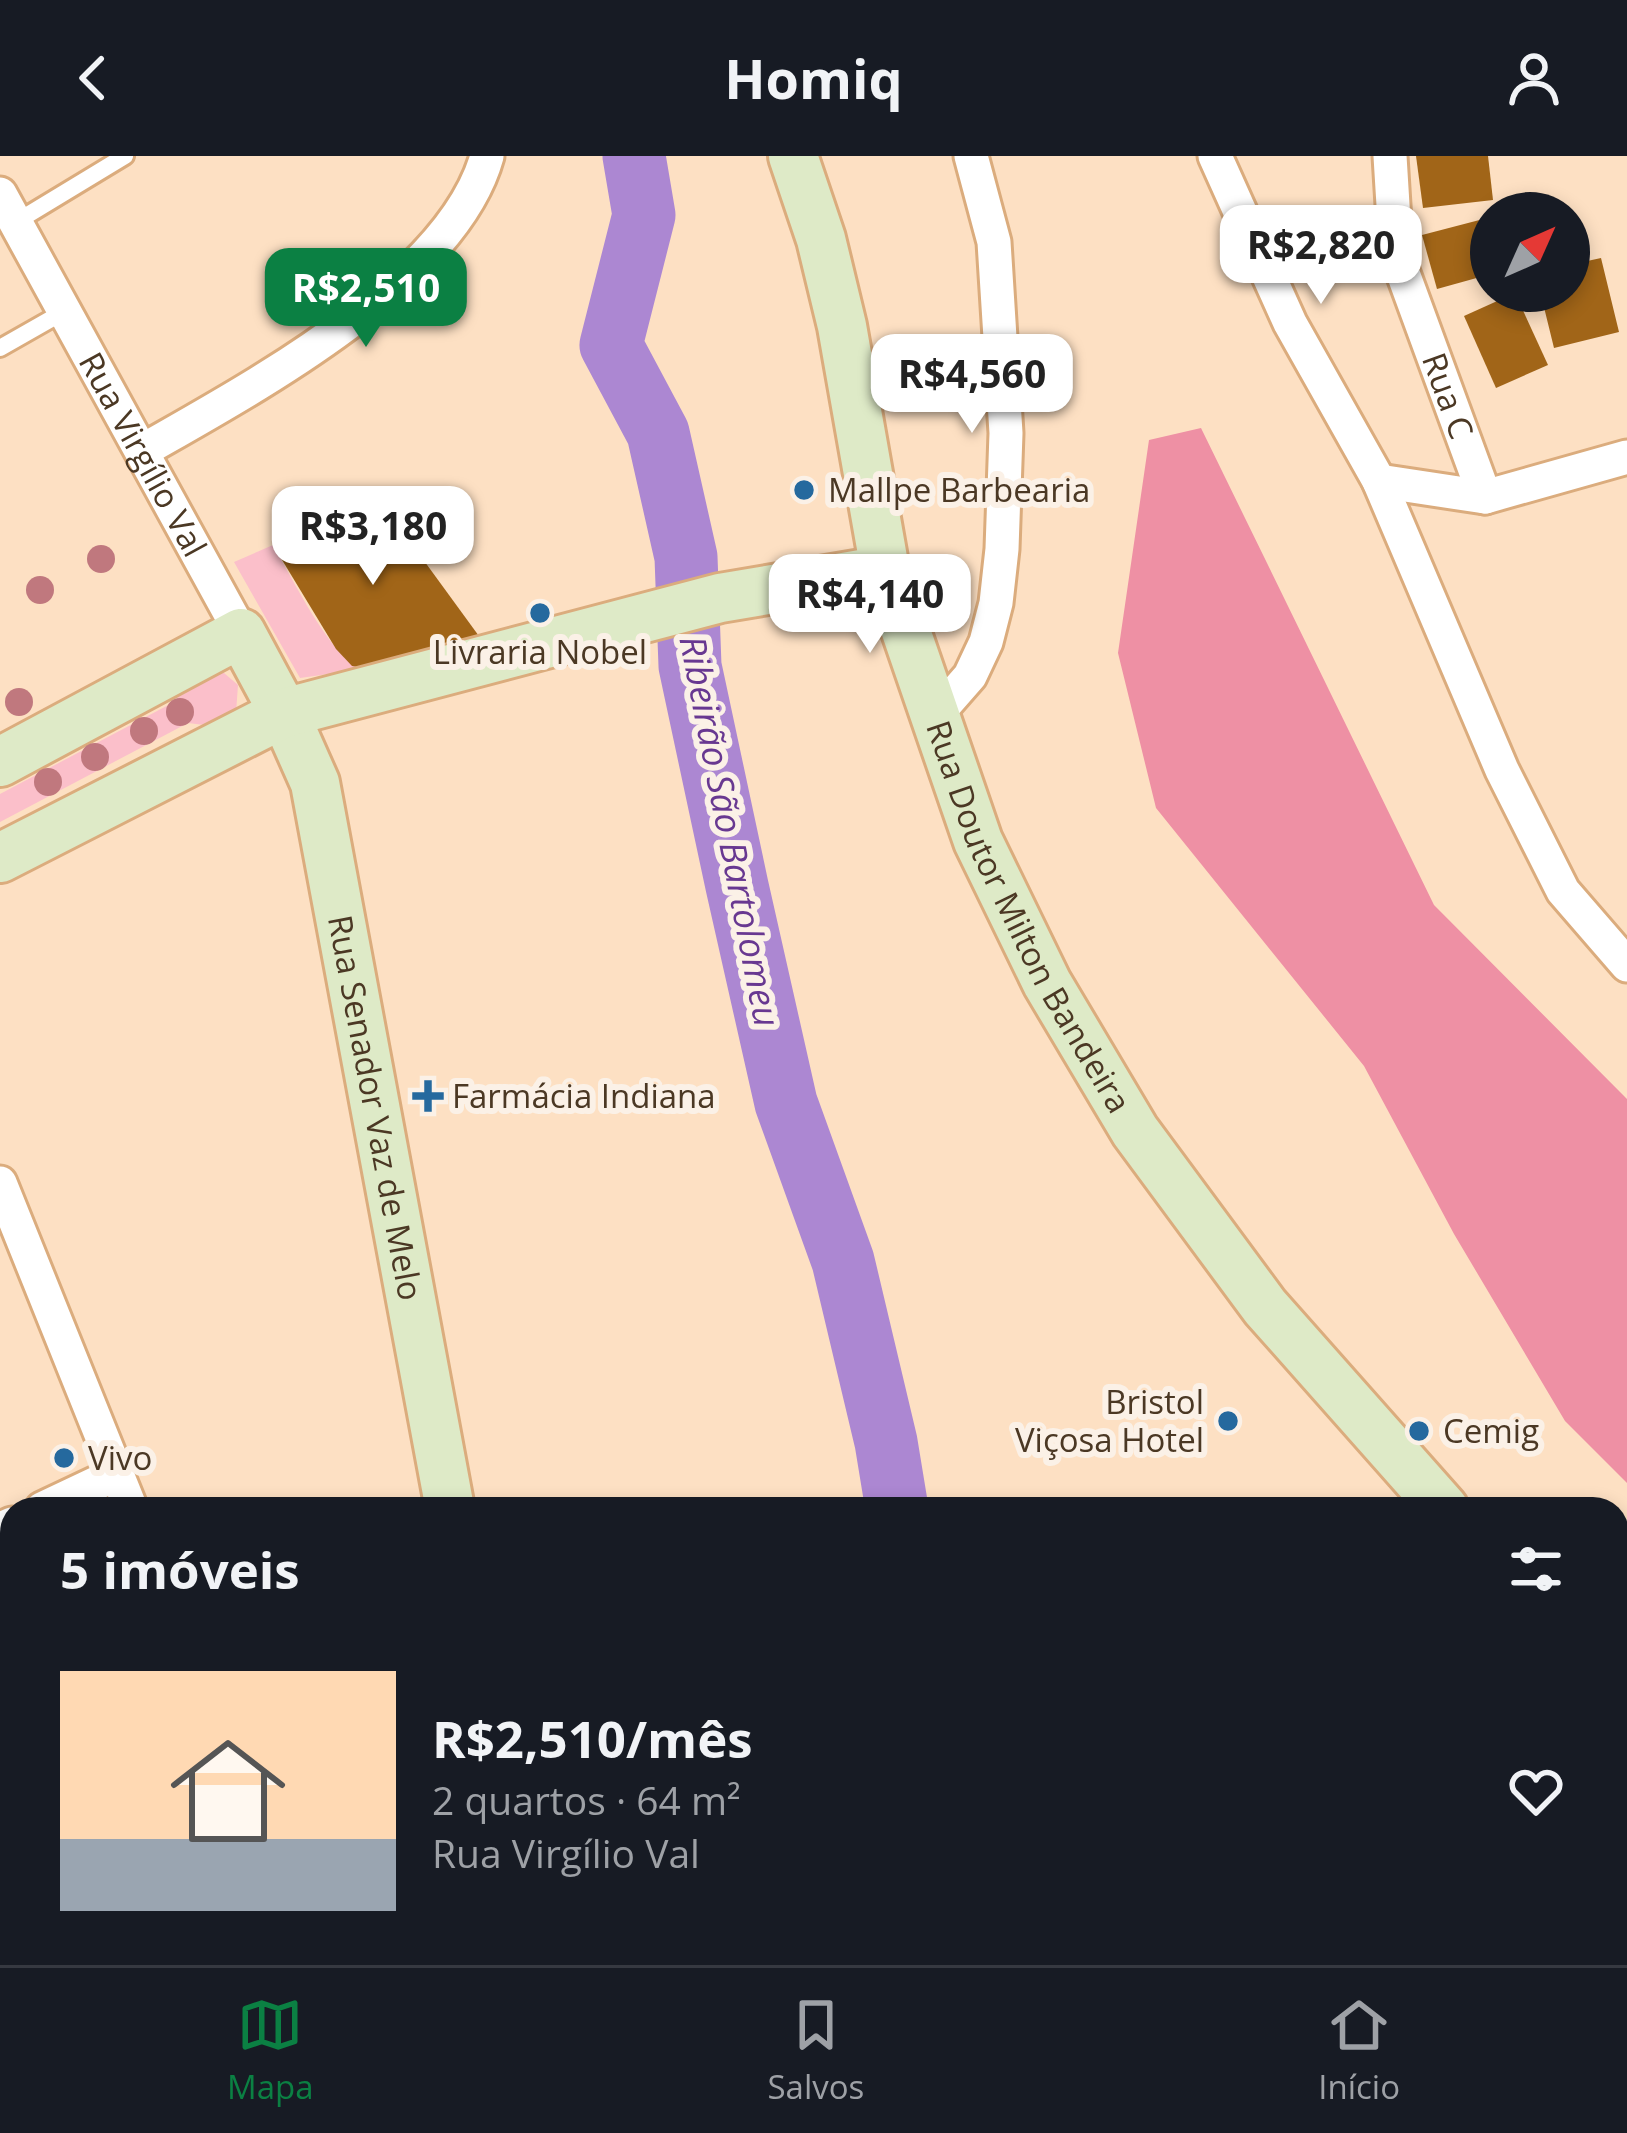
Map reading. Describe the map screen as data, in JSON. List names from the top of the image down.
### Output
{
  "streets": {
    "street": [
      "Rua C",
      "Rua Virgílio Val",
      "Rua Doutor Milton Bandeira",
      "Rua Senador Vaz de Melo"
    ]
  },
  "crossings": [
    ["Rua Virgílio Val", "Rua Senador Vaz de Melo"]
  ],
  "water": ["Ribeirão São Bartolomeu"],
  "places": {
    "other": [
      "Mallpe Barbearia",
      "Livraria Nobel",
      "Bristol Viçosa Hotel",
      "Cemig",
      "Vivo"
    ],
    "health": ["Farmácia Indiana"]
  },
  "north": "top right",
  "page": {
    "header": "Homiq",
    "price": [
      "R$2,820",
      "R$2,510",
      "R$4,560",
      "R$3,180",
      "R$4,140"
    ],
    "heading": "5 imóveis",
    "list": [
      {
        "name": "R$2,510/mês",
        "note": "2 quartos · 64 m² · Rua Virgílio Val"
      }
    ],
    "tabs": ["Mapa", "Salvos", "Início"]
  }
}
